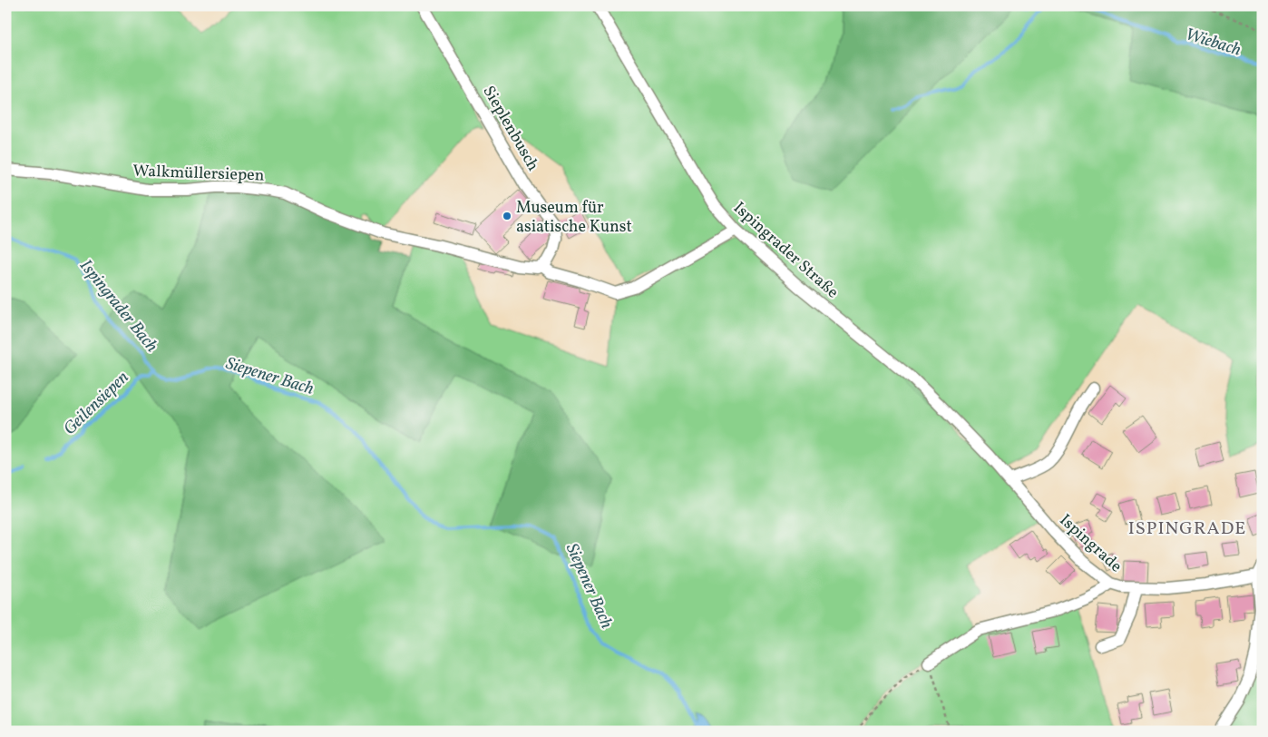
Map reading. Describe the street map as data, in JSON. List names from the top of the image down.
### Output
{
  "streets": {
    "street": [
      "Sieplenbusch",
      "Walkmüllersiepen",
      "Ispingrader Straße",
      "Ispingrade"
    ]
  },
  "crossings": [
    ["Sieplenbusch", "Walkmüllersiepen"],
    ["Ispingrader Straße", "Ispingrade"]
  ],
  "districts": ["ISPINGRADE"],
  "water": [
    "Wiebach",
    "Ispingrader Bach",
    "Siepener Bach",
    "Geilensiepen"
  ],
  "places": ["Museum für asiatische Kunst"]
}
